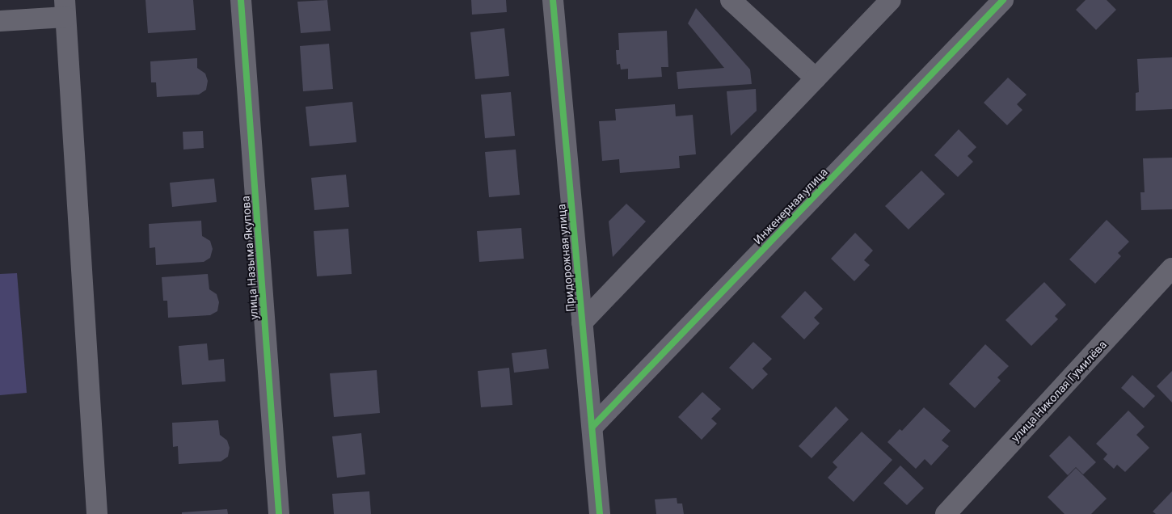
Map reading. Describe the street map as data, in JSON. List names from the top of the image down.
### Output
{
  "streets": {
    "street": [
      "Инженерная улица",
      "улица Назыма Якупова",
      "Придорожная улица",
      "улица Николая Гумилёва"
    ]
  },
  "crossings": [
    ["Инженерная улица", "Придорожная улица"]
  ]
}
